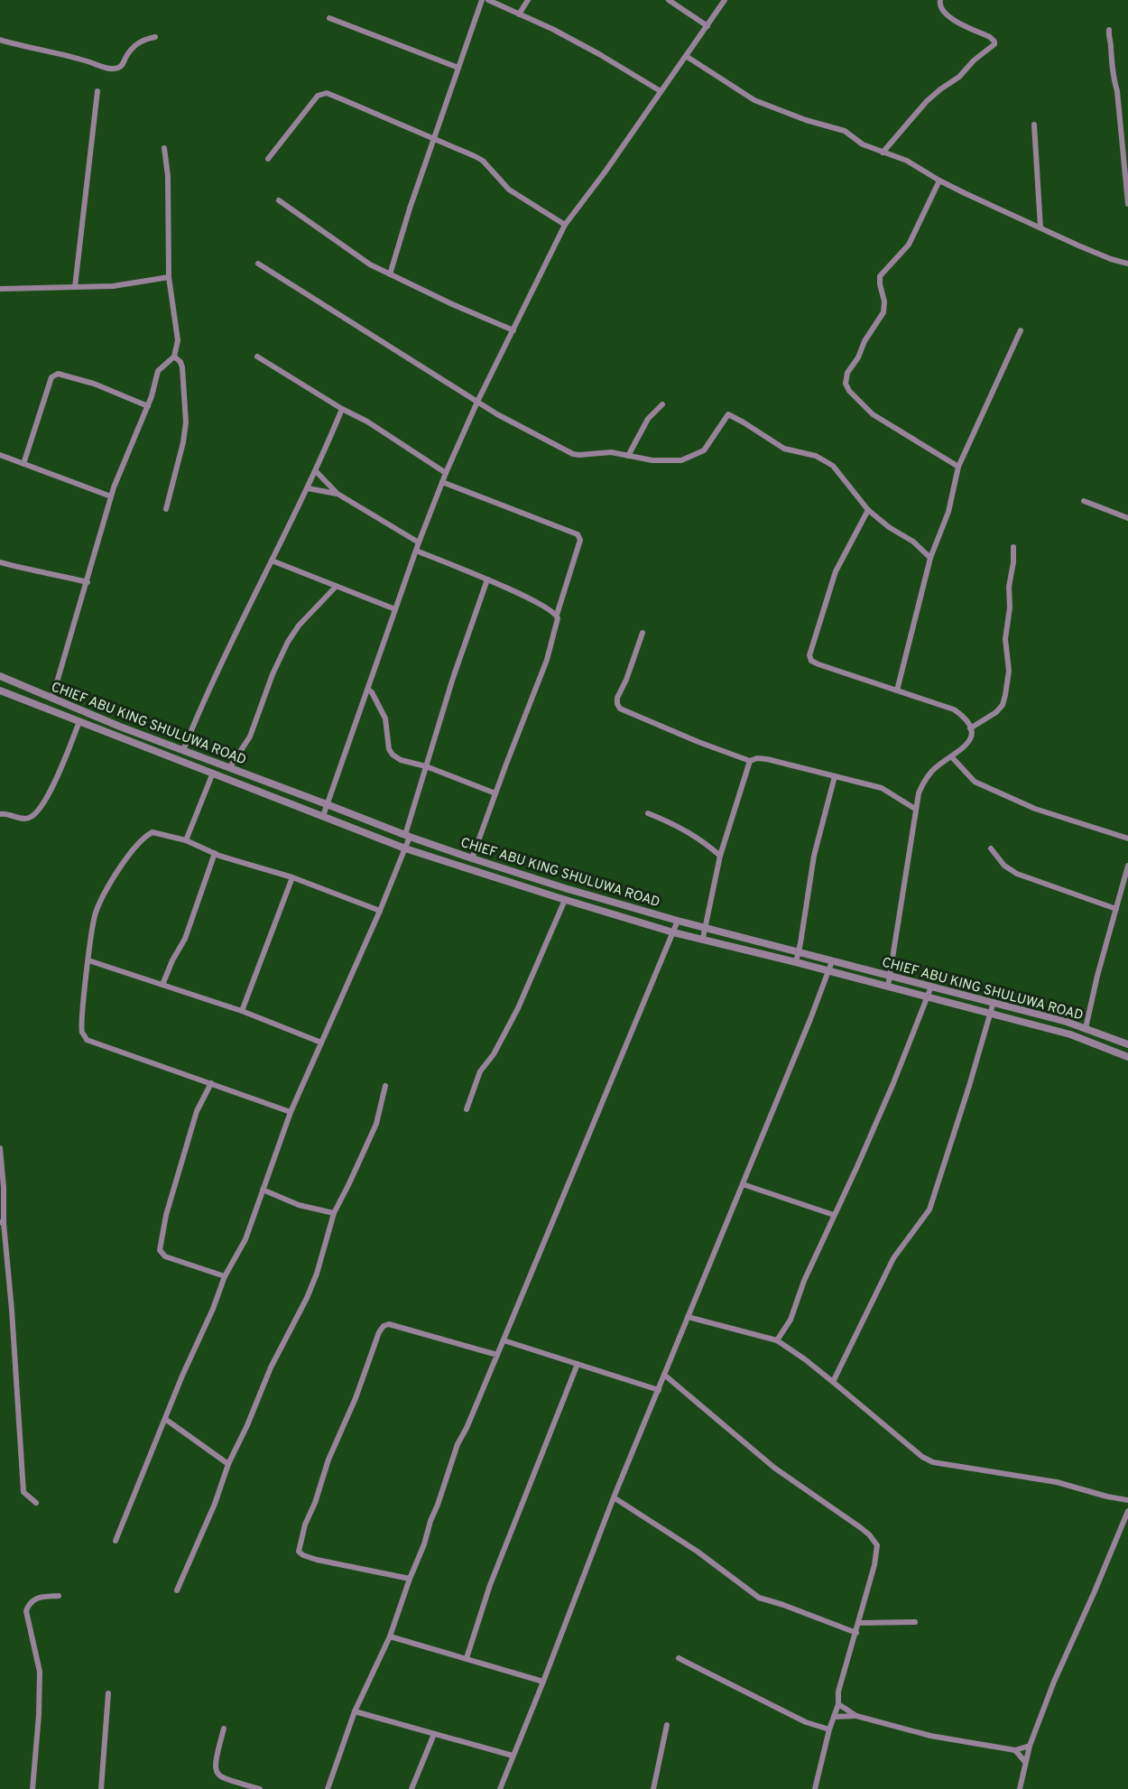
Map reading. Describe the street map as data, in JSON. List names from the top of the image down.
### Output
{
  "streets": {
    "street": ["CHIEF ABU KING SHULUWA ROAD"]
  }
}
